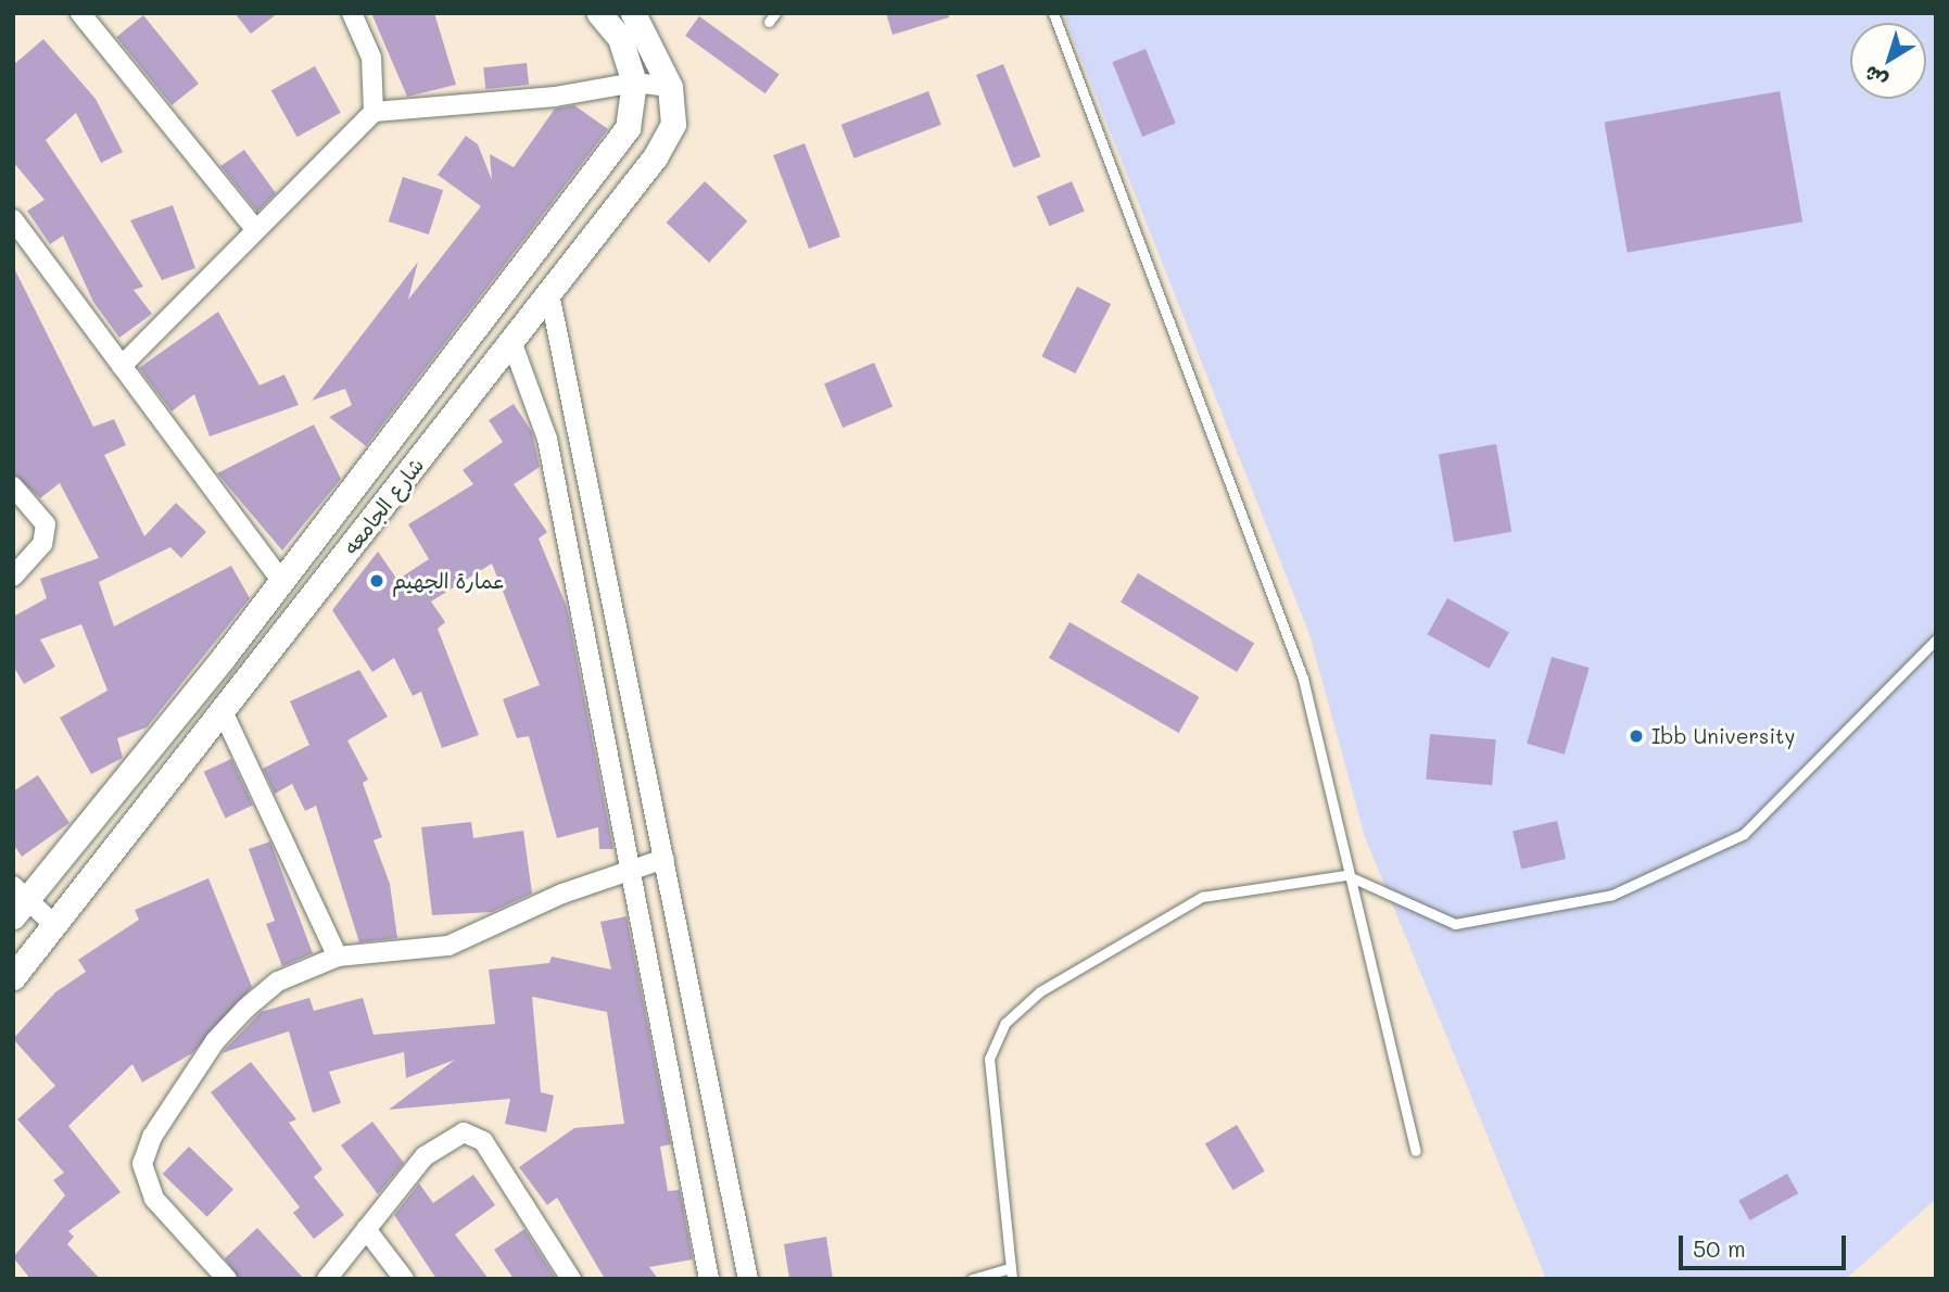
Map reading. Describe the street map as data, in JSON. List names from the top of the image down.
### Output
{
  "streets": {
    "street": ["شارع الجامعه"]
  },
  "places": ["عمارة الجهيم", "Ibb University"],
  "scale_bar": "50 m",
  "north": "bottom left"
}
